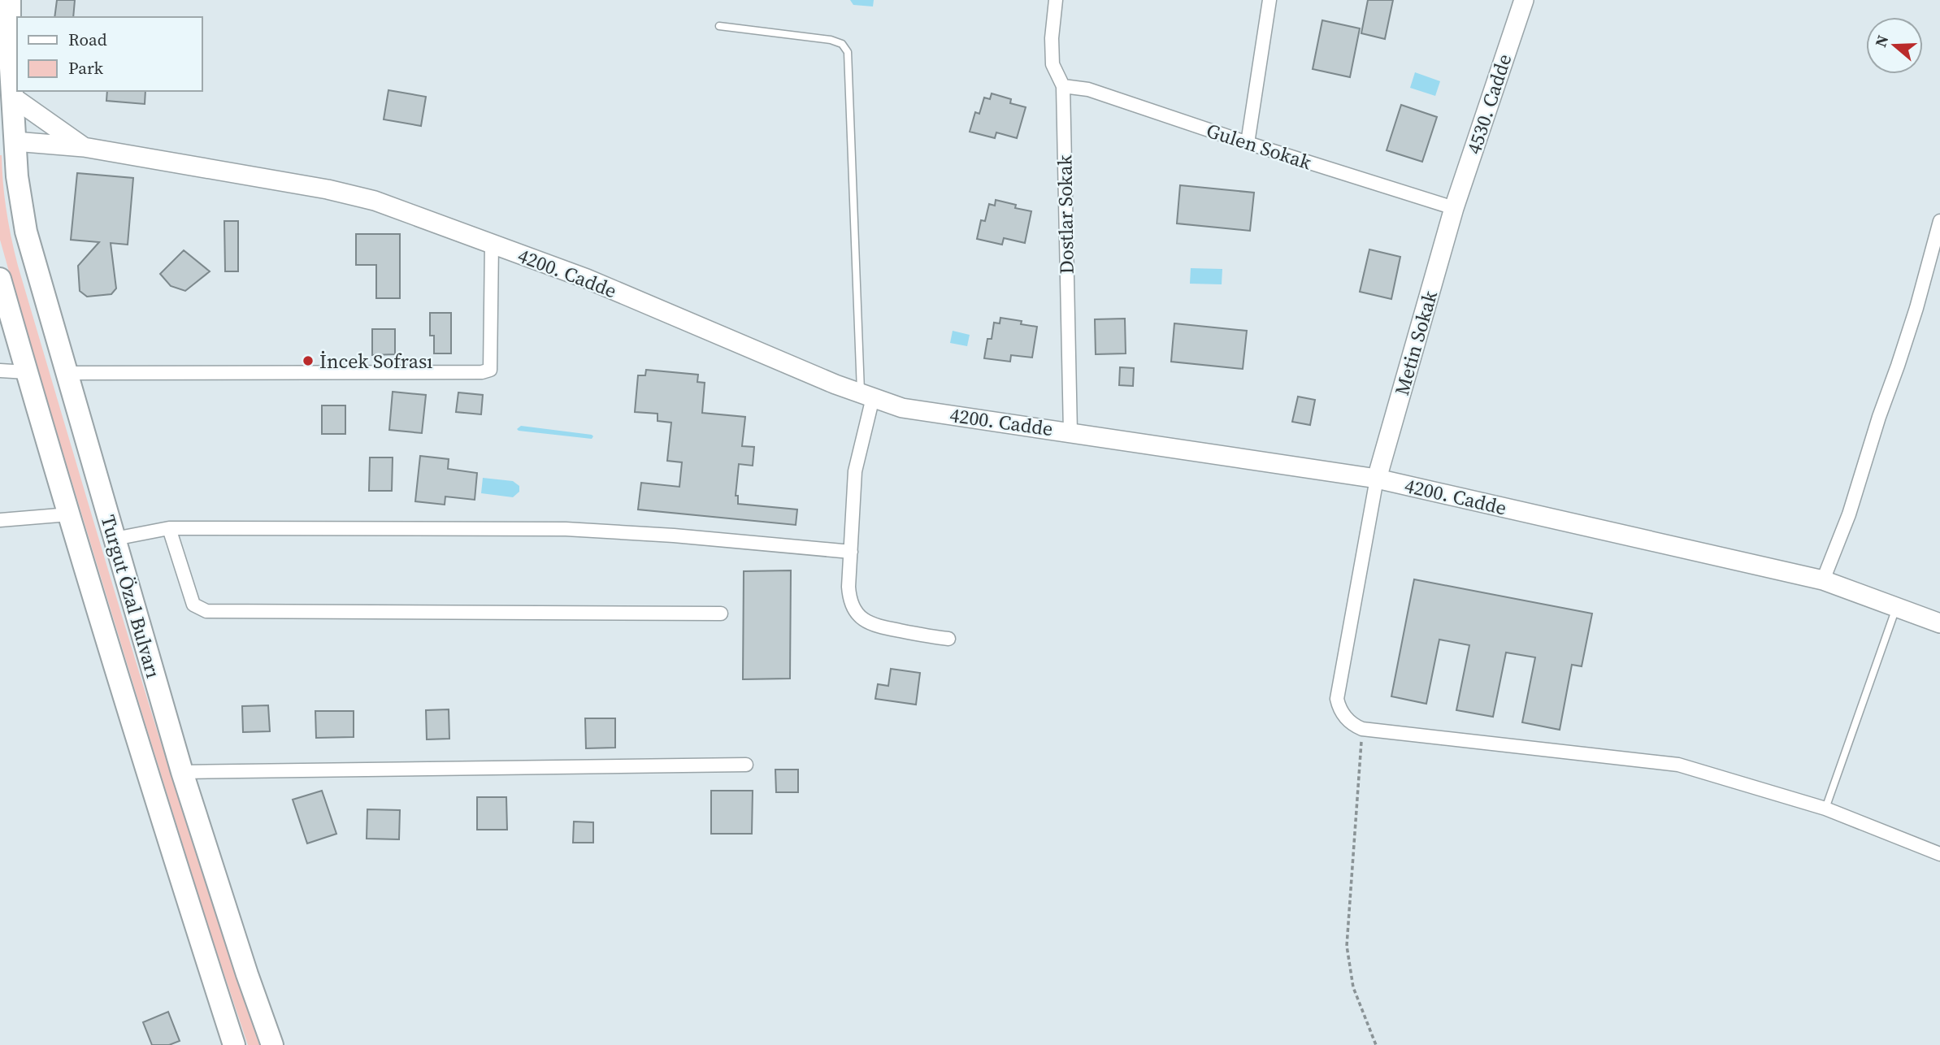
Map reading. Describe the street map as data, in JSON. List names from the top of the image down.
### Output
{
  "streets": {
    "main road": [
      "4530. Cadde",
      "4200. Cadde",
      "Metin Sokak",
      "Turgut Özal Bulvarı"
    ],
    "street": ["Gulen Sokak", "Dostlar Sokak"]
  },
  "crossings": [
    ["4530. Cadde", "Gulen Sokak"],
    ["4530. Cadde", "Metin Sokak"],
    ["Gulen Sokak", "Dostlar Sokak"],
    ["Gulen Sokak", "Metin Sokak"],
    ["Dostlar Sokak", "4200. Cadde"],
    ["4200. Cadde", "Metin Sokak"],
    ["4200. Cadde", "Turgut Özal Bulvarı"]
  ],
  "places": ["İncek Sofrası"],
  "legend": ["Road", "Park"],
  "north": "left"
}
